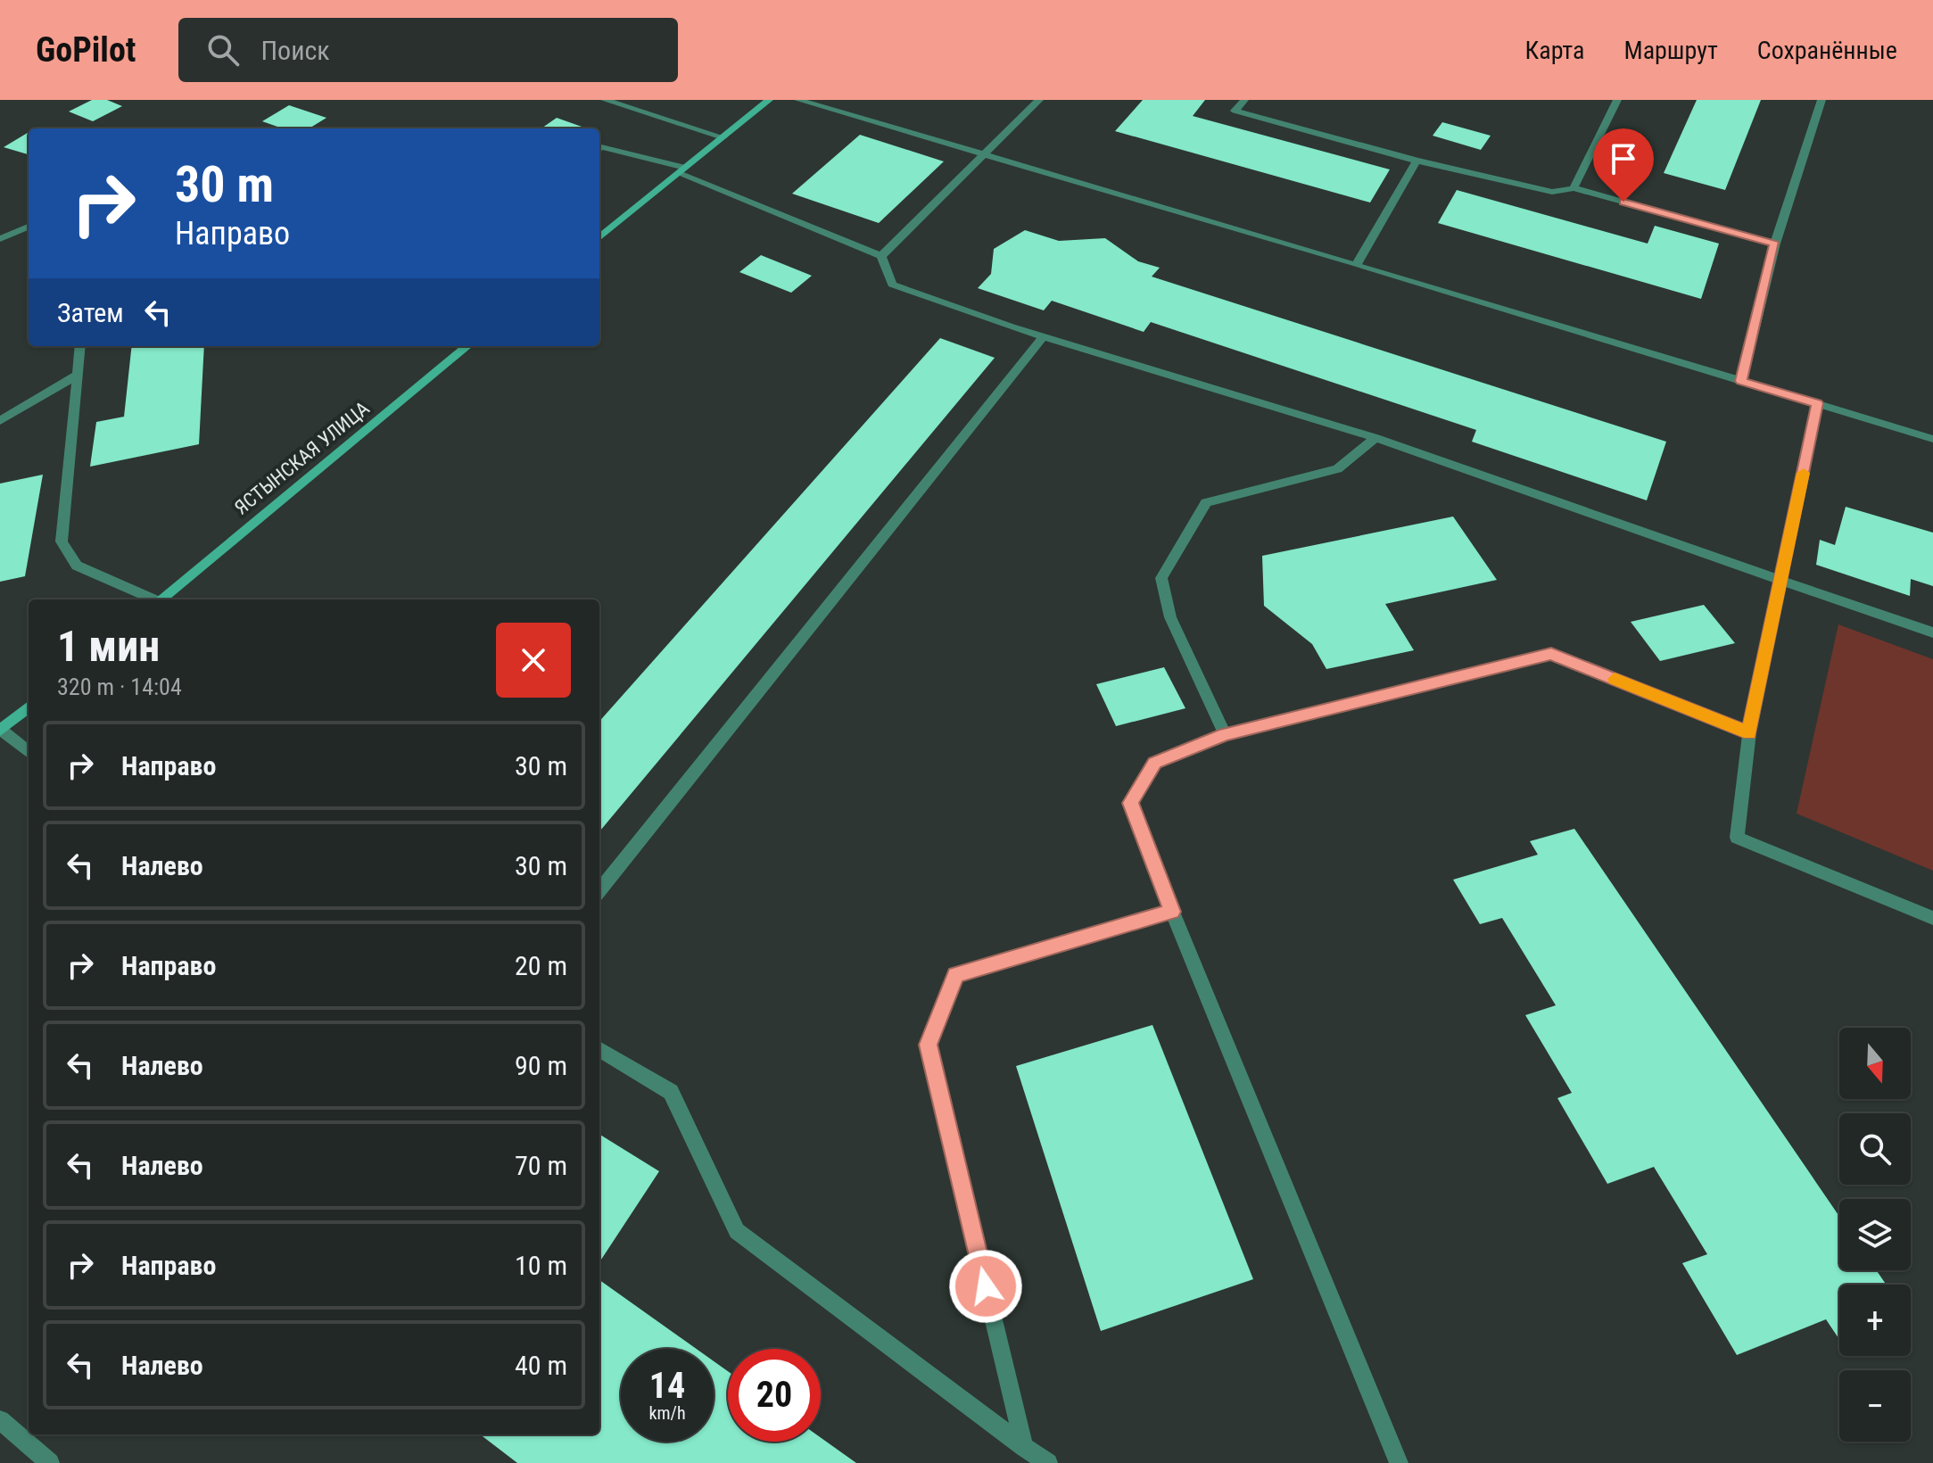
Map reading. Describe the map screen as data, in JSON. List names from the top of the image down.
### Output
{
  "streets": {
    "main road": ["ЯСТЫНСКАЯ УЛИЦА"]
  },
  "north": "bottom",
  "page": {
    "header": "GoPilot",
    "search": "Поиск",
    "nav": ["Карта", "Маршрут", "Сохранённые"],
    "turn": ["30 m", "Направо"],
    "then": "Затем",
    "heading": ["1 мин", "320 m · 14:04"],
    "list": [
      {
        "name": "Направо",
        "value": "30 m"
      },
      {
        "name": "Налево",
        "value": "30 m"
      },
      {
        "name": "Направо",
        "value": "20 m"
      },
      {
        "name": "Налево",
        "value": "90 m"
      },
      {
        "name": "Налево",
        "value": "70 m"
      },
      {
        "name": "Направо",
        "value": "10 m"
      },
      {
        "name": "Налево",
        "value": "40 m"
      }
    ],
    "map_buttons": ["+", "−"],
    "speed": "14 km/h",
    "limit": "20"
  }
}
